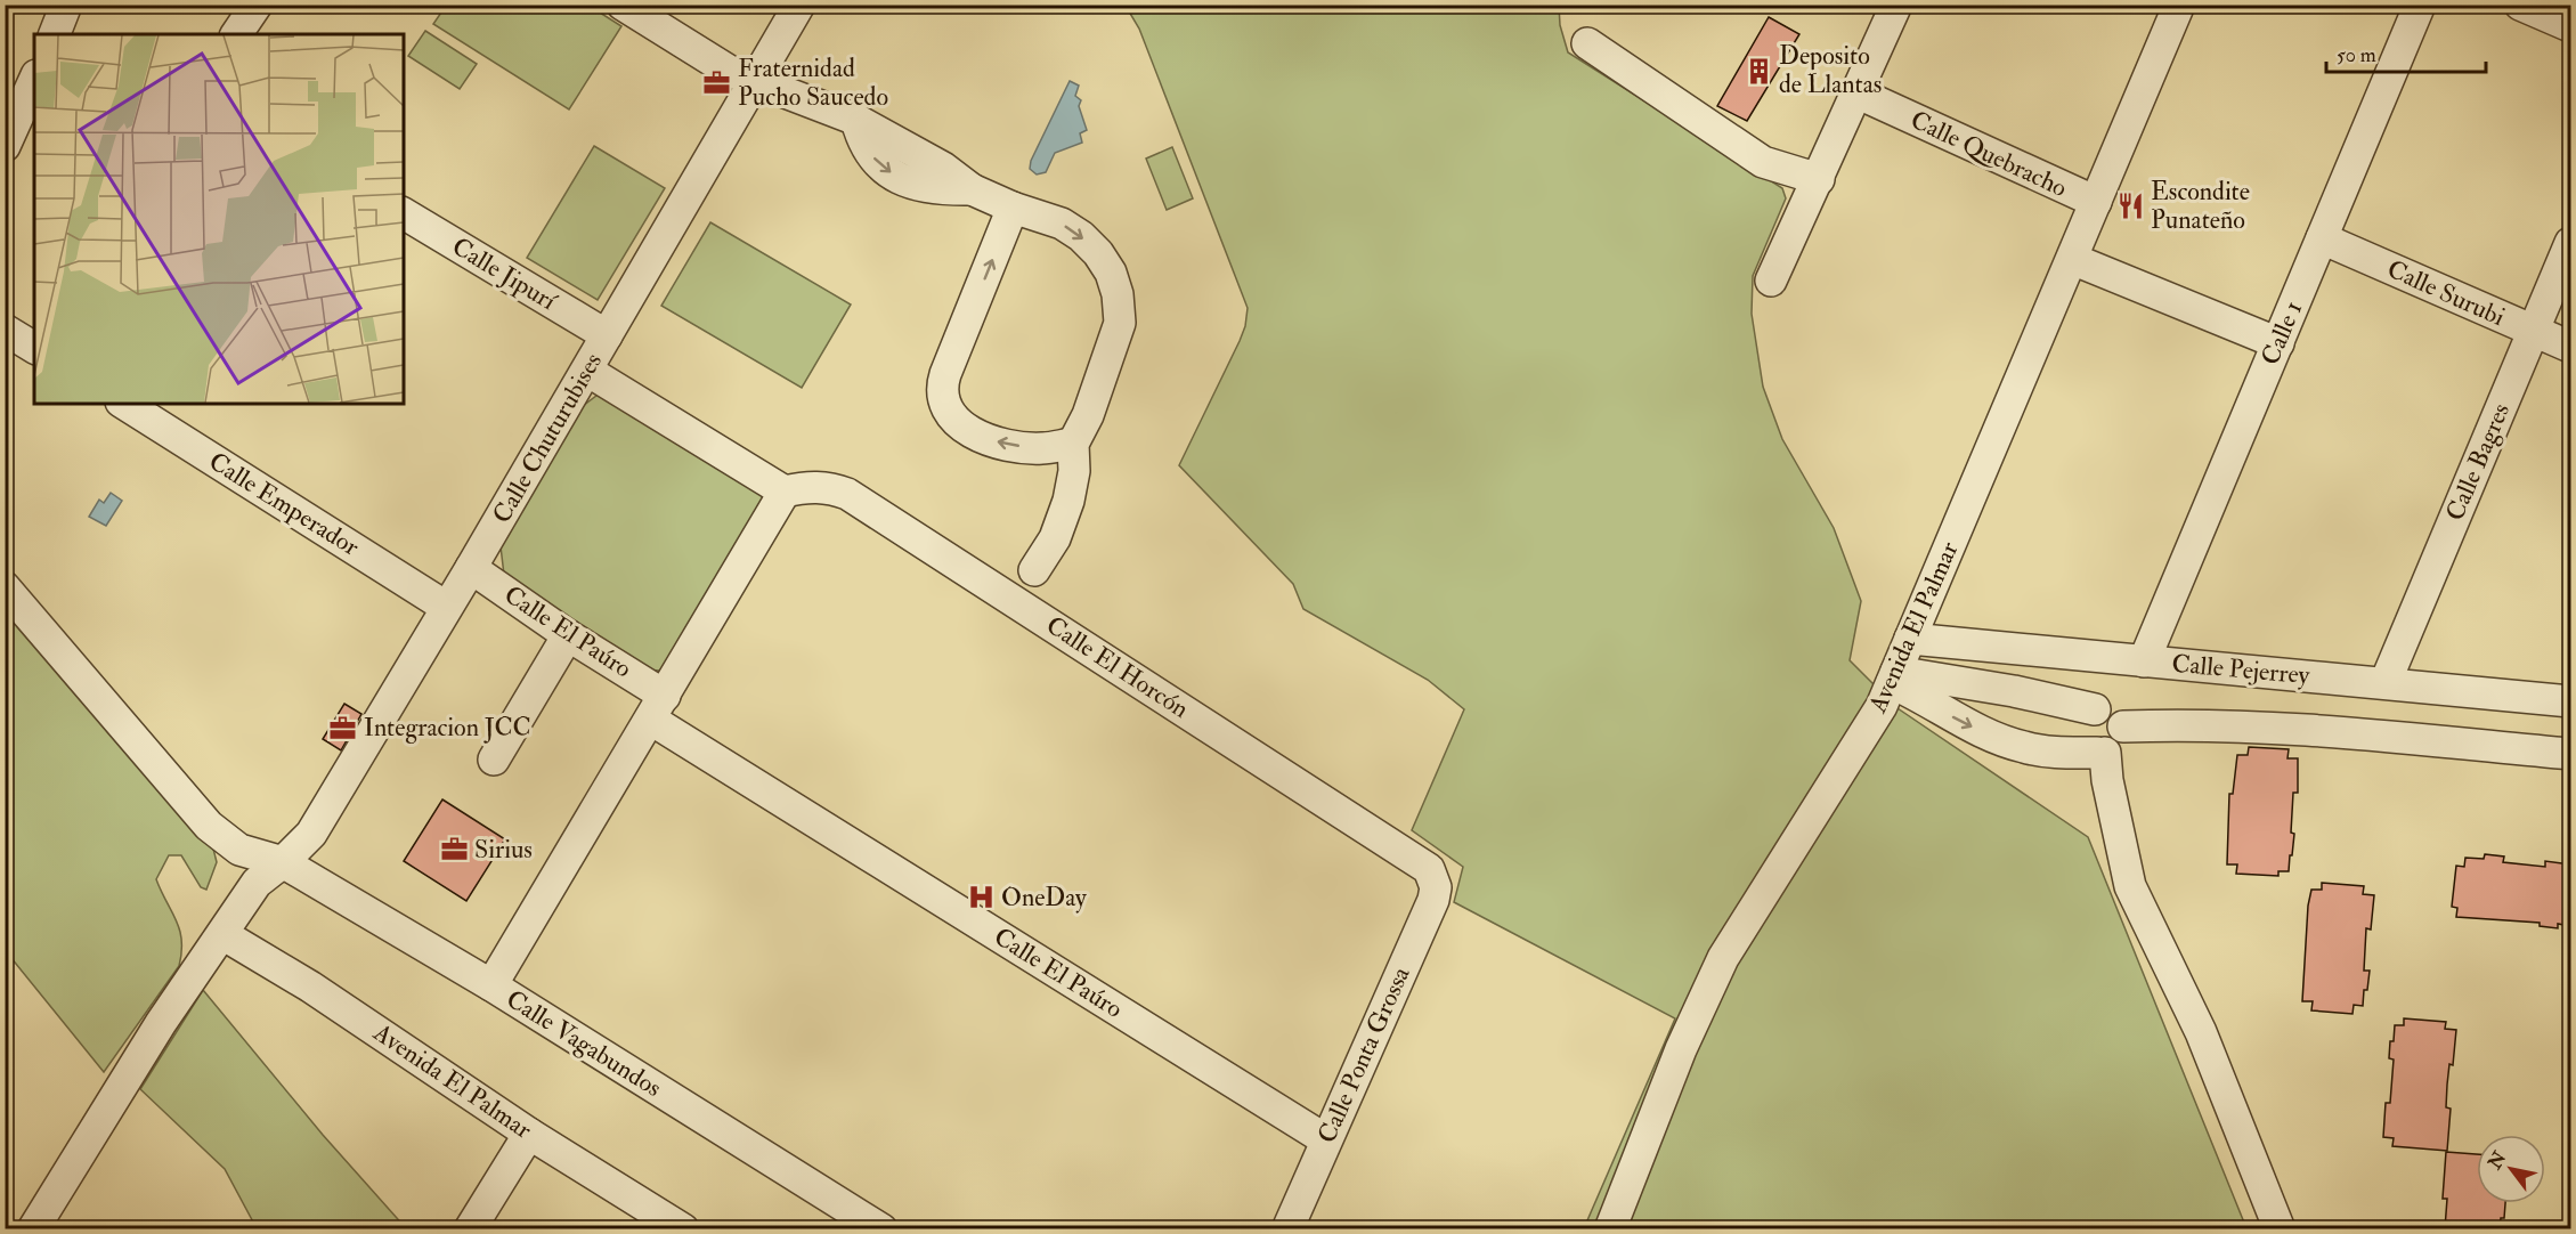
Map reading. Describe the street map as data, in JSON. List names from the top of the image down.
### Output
{
  "streets": {
    "street": [
      "Calle Quebracho",
      "Calle Jipurí",
      "Calle Surubi",
      "Calle 1",
      "Calle Chuturubises",
      "Calle Bagres",
      "Calle Emperador",
      "Avenida El Palmar",
      "Calle El Paúro",
      "Calle El Horcón",
      "Calle Pejerrey",
      "Calle Vagabundos",
      "Calle Ponta Grossa"
    ]
  },
  "crossings": [
    ["Calle Quebracho", "Avenida El Palmar"],
    ["Calle Jipurí", "Calle Chuturubises"],
    ["Calle Surubi", "Calle 1"],
    ["Calle Surubi", "Calle Bagres"],
    ["Calle 1", "Calle Pejerrey"],
    ["Calle Chuturubises", "Calle Emperador"],
    ["Calle Chuturubises", "Avenida El Palmar"],
    ["Calle Chuturubises", "Calle El Paúro"],
    ["Calle Chuturubises", "Calle Vagabundos"],
    ["Calle Bagres", "Calle Pejerrey"],
    ["Avenida El Palmar", "Calle Pejerrey"],
    ["Calle El Paúro", "Calle Ponta Grossa"],
    ["Calle El Horcón", "Calle Ponta Grossa"]
  ],
  "places": {
    "building": ["Deposito de Llantas"],
    "office": ["Fraternidad Pucho Saucedo", "Integracion JCC", "Sirius"],
    "restaurant": ["Escondite Punateño"],
    "hospital": ["OneDay"]
  },
  "scale_bar": "50 m",
  "north": "top left"
}
